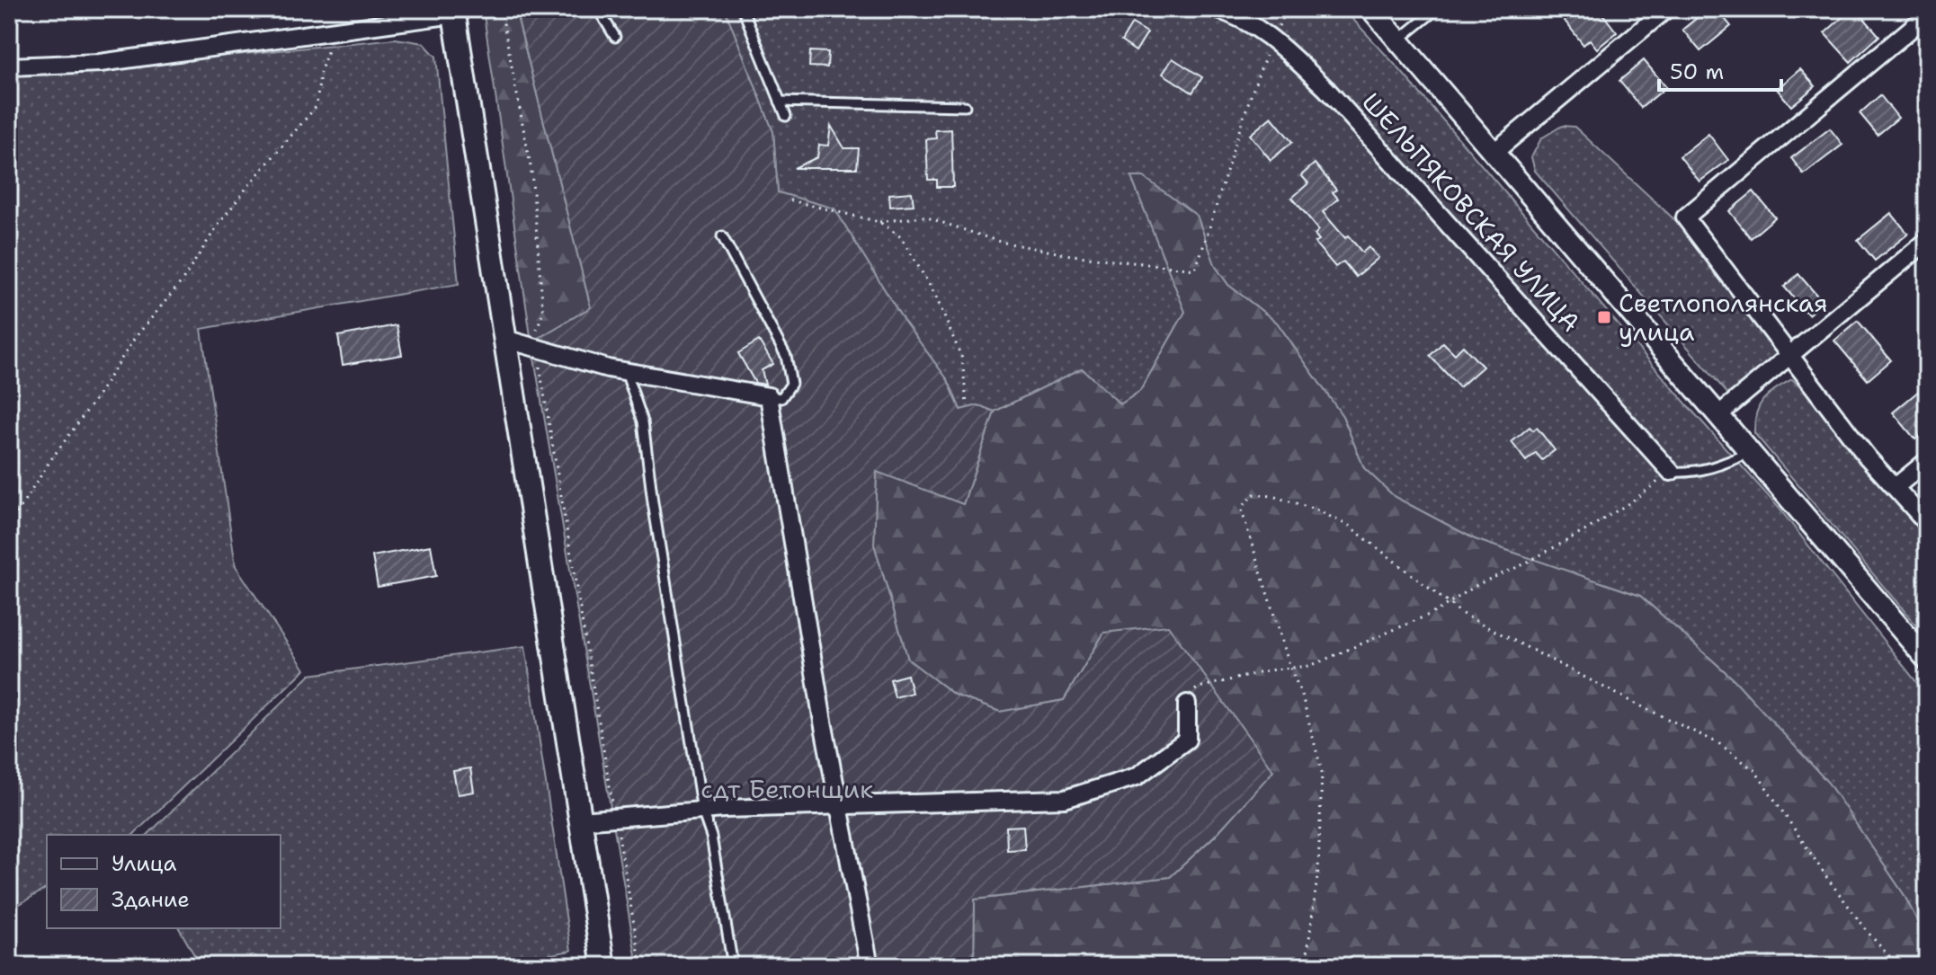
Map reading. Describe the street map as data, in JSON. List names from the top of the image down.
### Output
{
  "streets": {
    "street": ["ШЕЛЬПЯКОВСКАЯ УЛИЦА"]
  },
  "parks": ["сдт Бетонщик"],
  "places": {
    "transit": ["Светлополянская улица"]
  },
  "legend": ["Улица", "Здание"],
  "scale_bar": "50 m"
}
